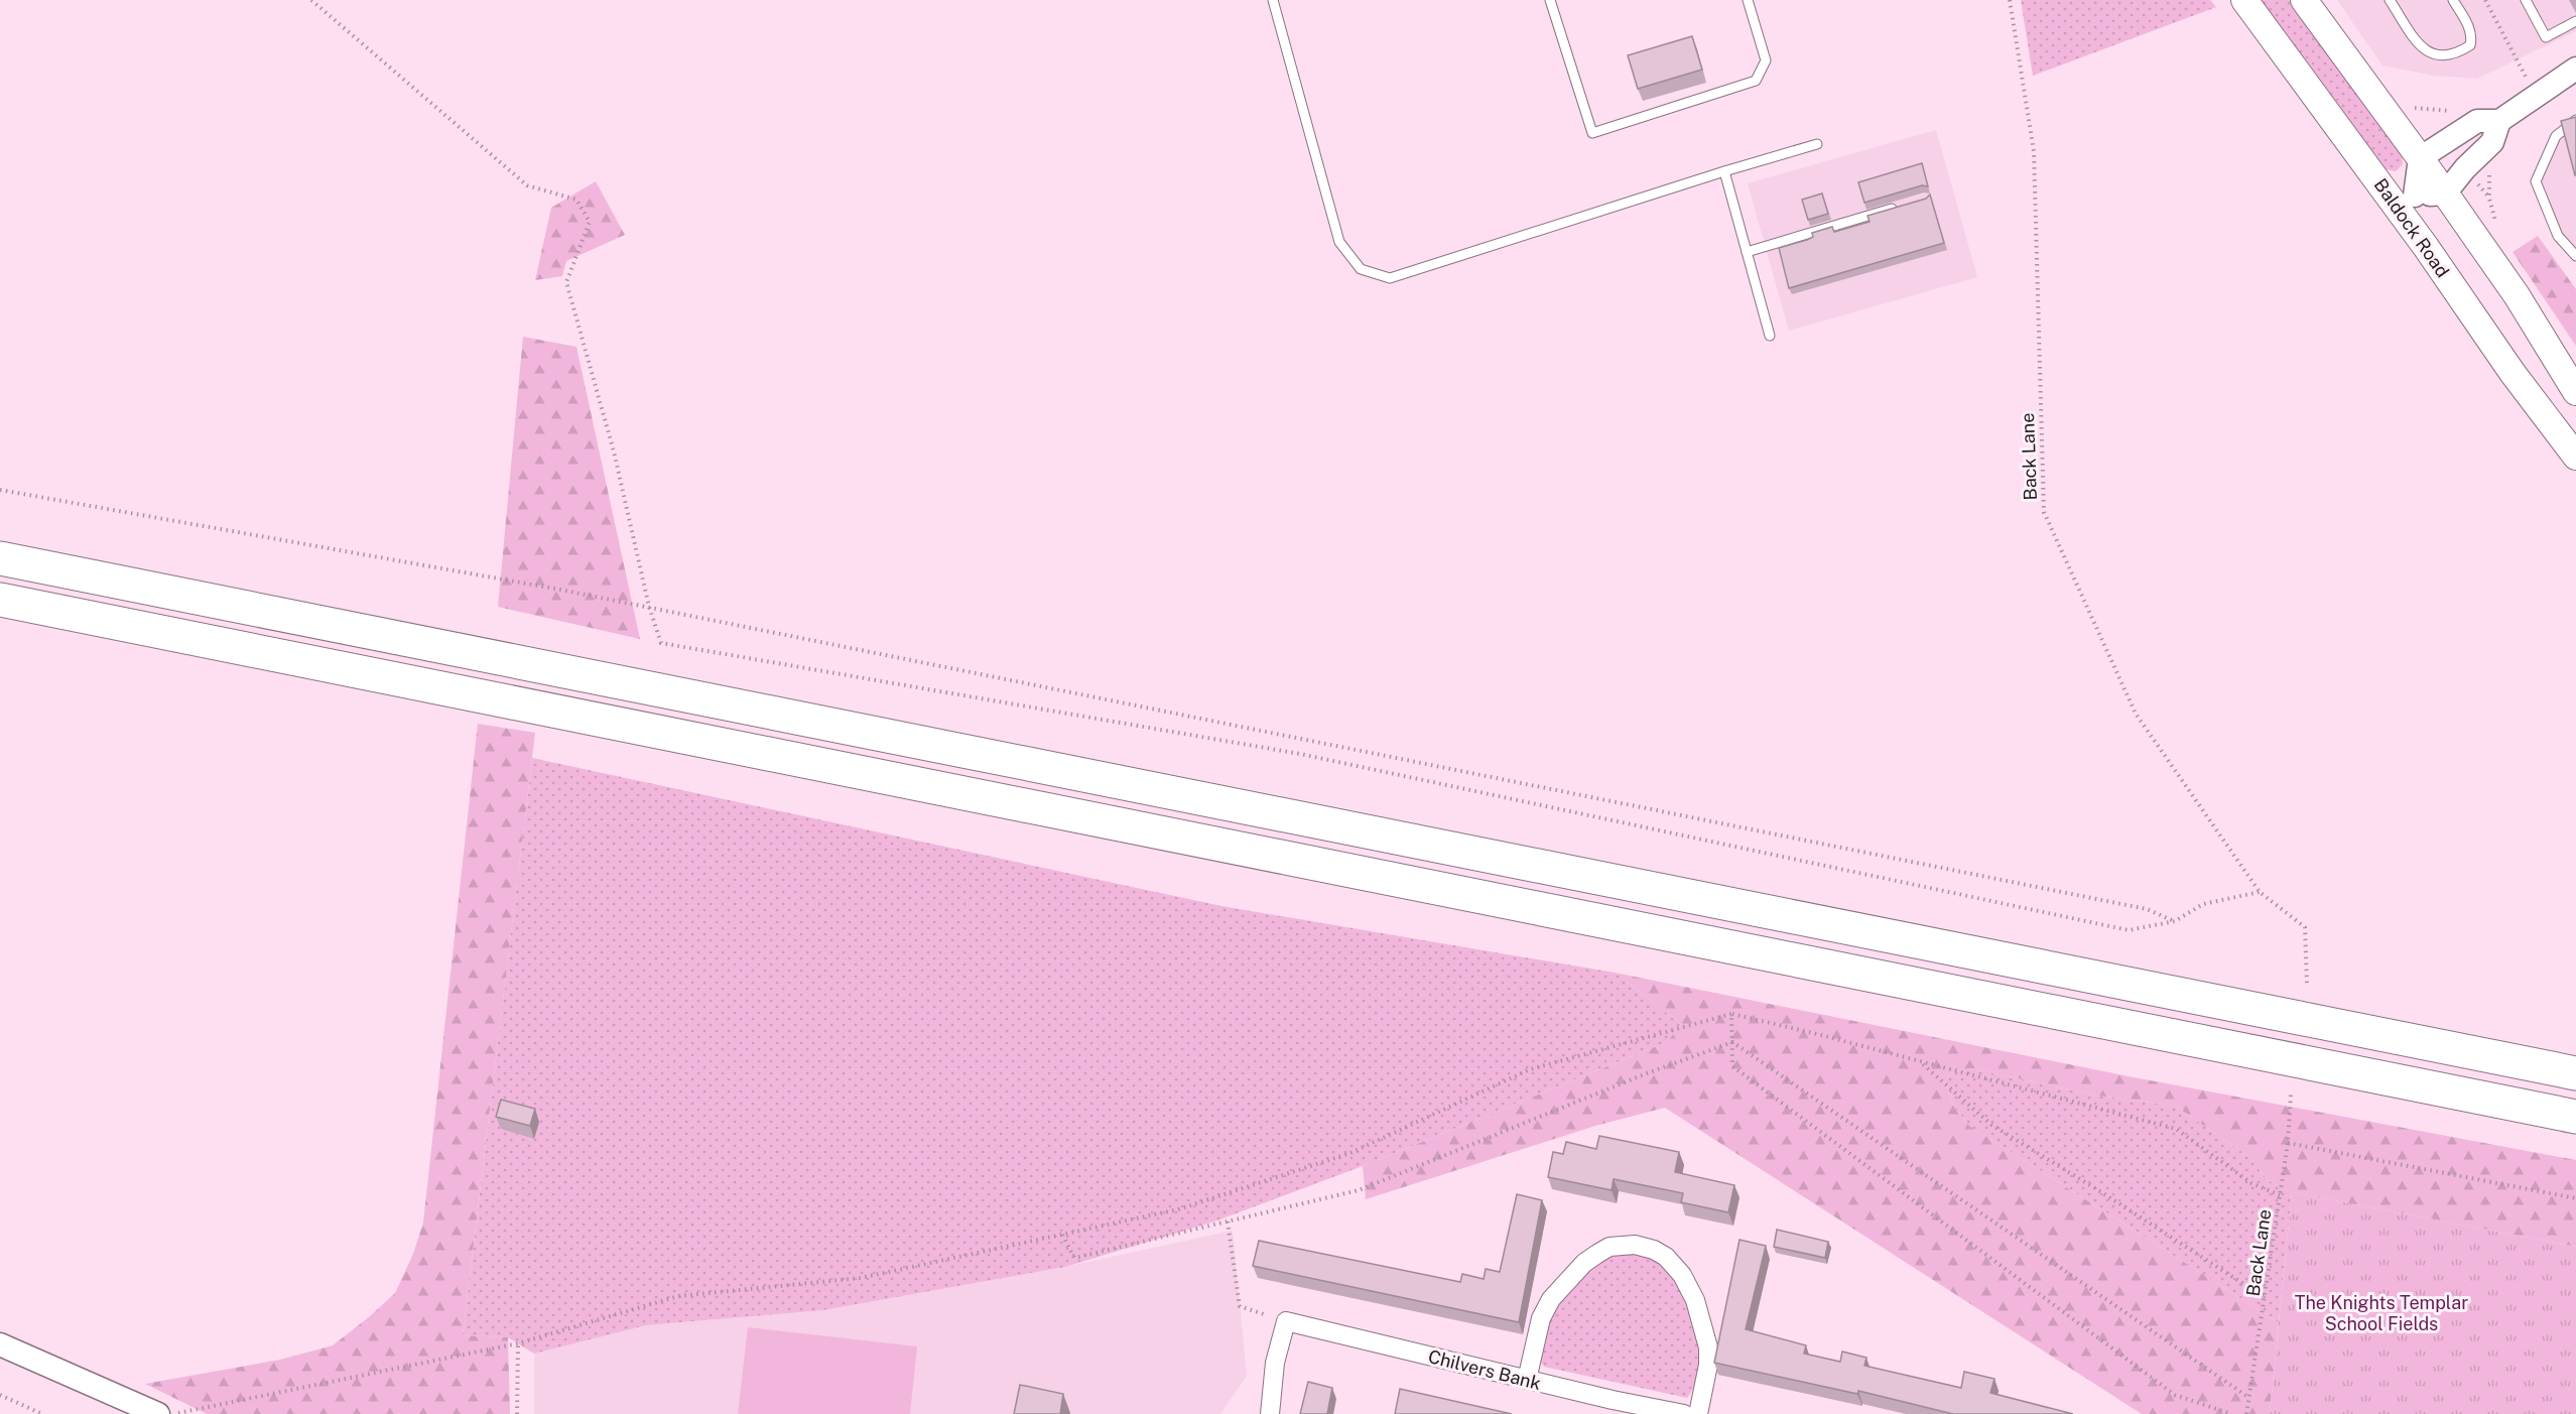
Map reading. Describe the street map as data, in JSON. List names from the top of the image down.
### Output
{
  "streets": {
    "main road": ["Baldock Road"],
    "street": ["Chilvers Bank"],
    "path": ["Back Lane"]
  },
  "parks": ["The Knights Templar School Fields"]
}
